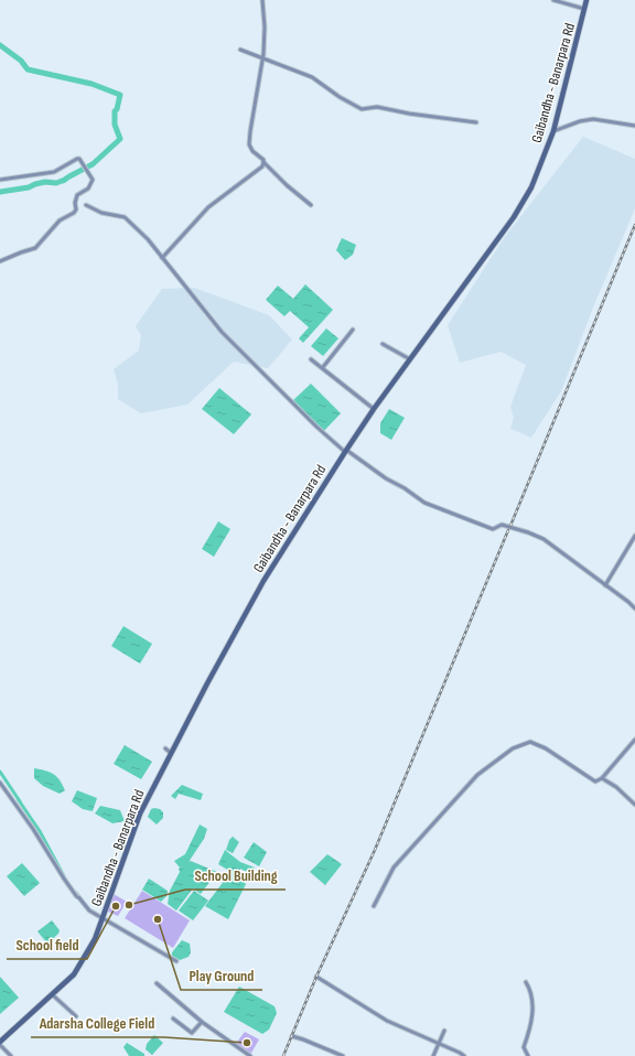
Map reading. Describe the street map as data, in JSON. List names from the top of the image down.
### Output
{
  "streets": {
    "main road": ["Gaibandha - Banarpara Rd"]
  },
  "places": [
    "School Building",
    "School field",
    "Play Ground",
    "Adarsha College Field"
  ]
}
